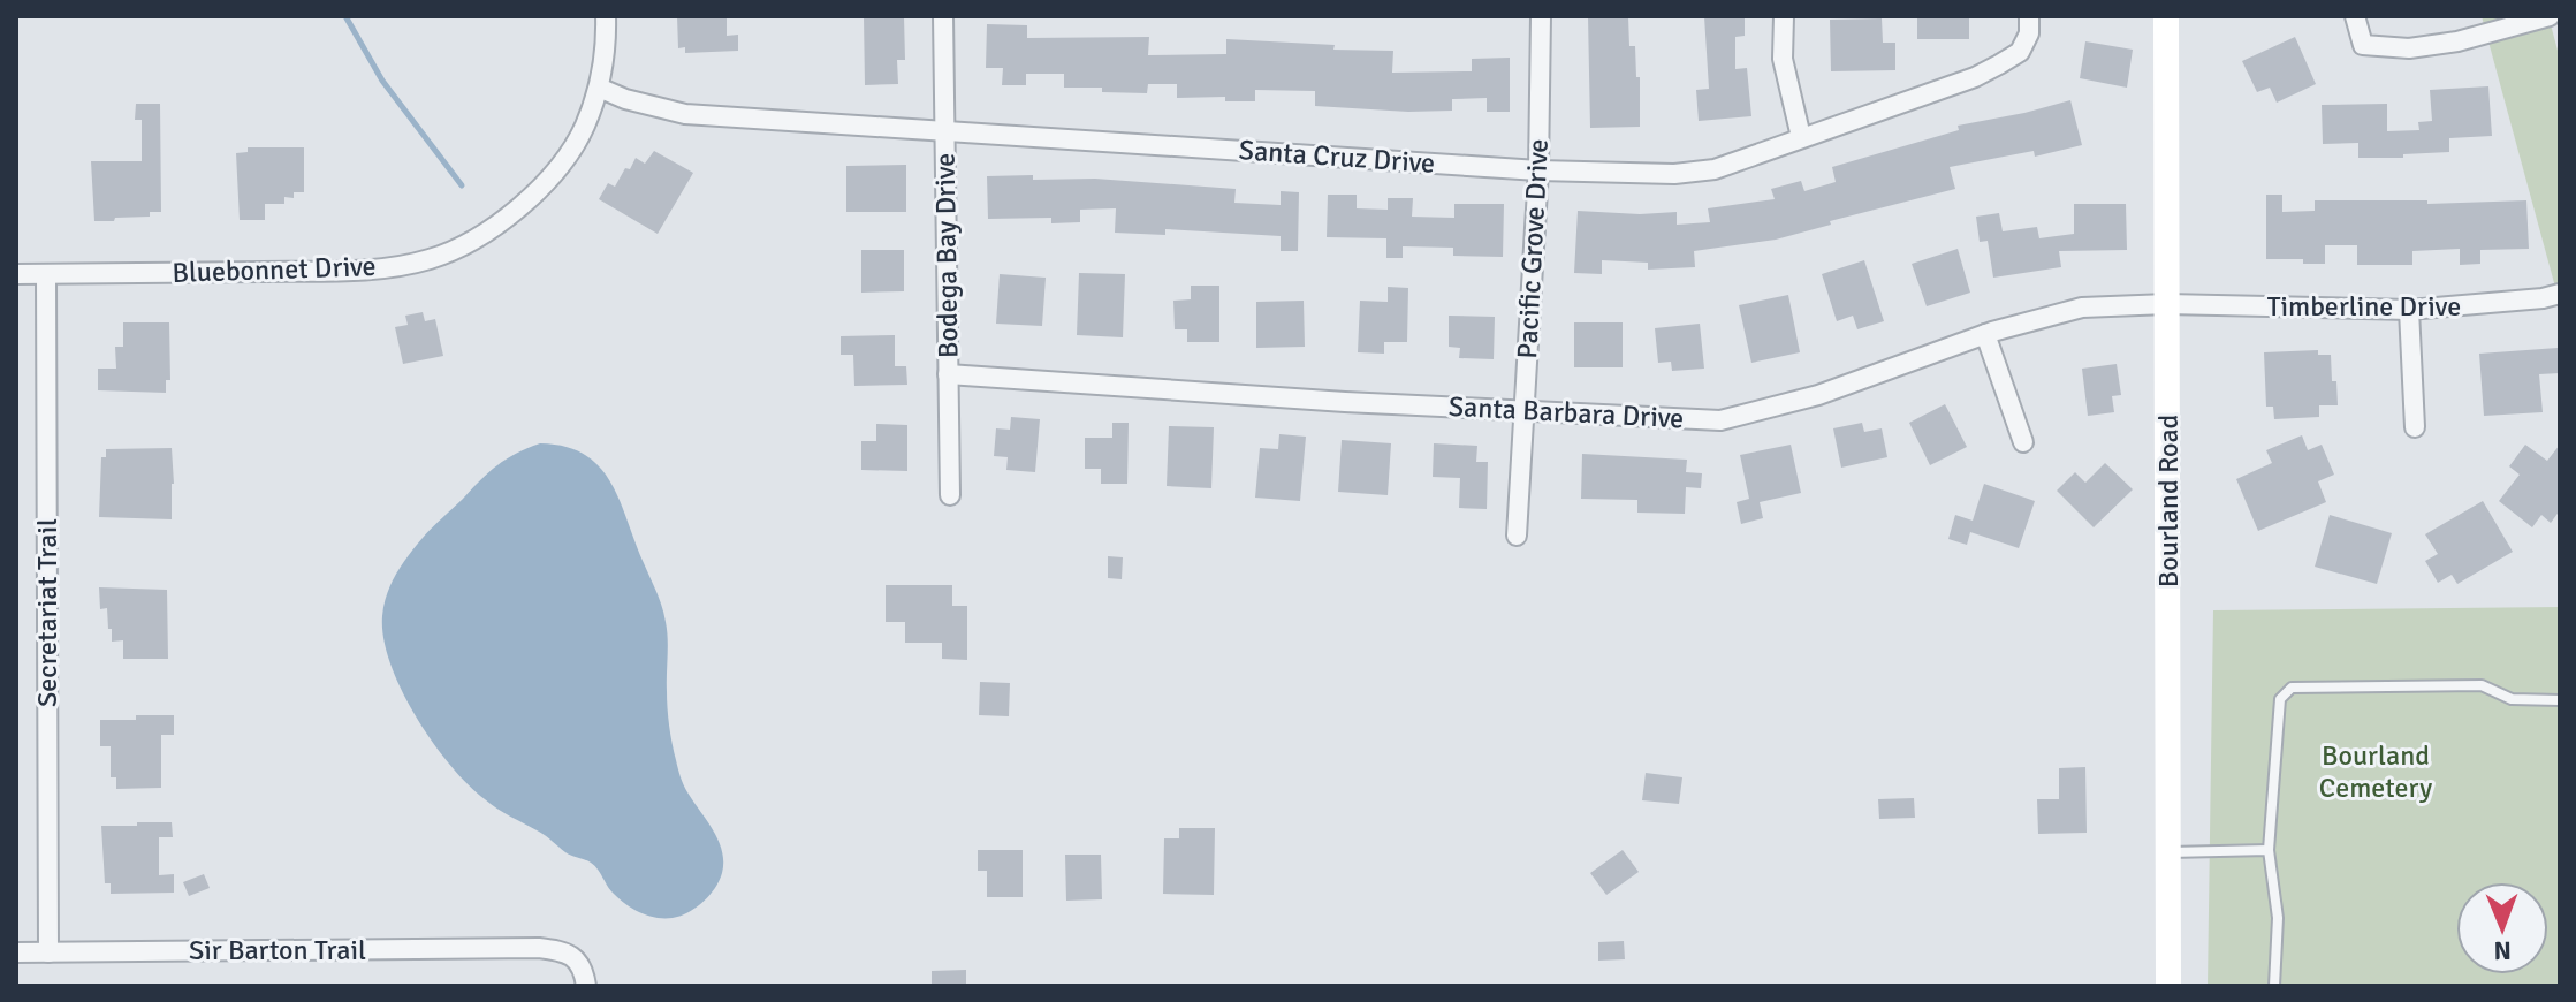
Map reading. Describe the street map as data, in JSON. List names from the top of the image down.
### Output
{
  "streets": {
    "main road": ["Bourland Road"],
    "street": [
      "Santa Cruz Drive",
      "Pacific Grove Drive",
      "Bodega Bay Drive",
      "Bluebonnet Drive",
      "Timberline Drive",
      "Santa Barbara Drive",
      "Secretariat Trail",
      "Sir Barton Trail"
    ]
  },
  "crossings": [
    ["Santa Cruz Drive", "Pacific Grove Drive"],
    ["Santa Cruz Drive", "Bodega Bay Drive"],
    ["Santa Cruz Drive", "Bluebonnet Drive"],
    ["Pacific Grove Drive", "Santa Barbara Drive"],
    ["Bodega Bay Drive", "Santa Barbara Drive"],
    ["Bluebonnet Drive", "Secretariat Trail"],
    ["Timberline Drive", "Santa Barbara Drive"],
    ["Timberline Drive", "Bourland Road"],
    ["Santa Barbara Drive", "Bourland Road"],
    ["Secretariat Trail", "Sir Barton Trail"]
  ],
  "parks": ["Bourland Cemetery"],
  "north": "bottom"
}
